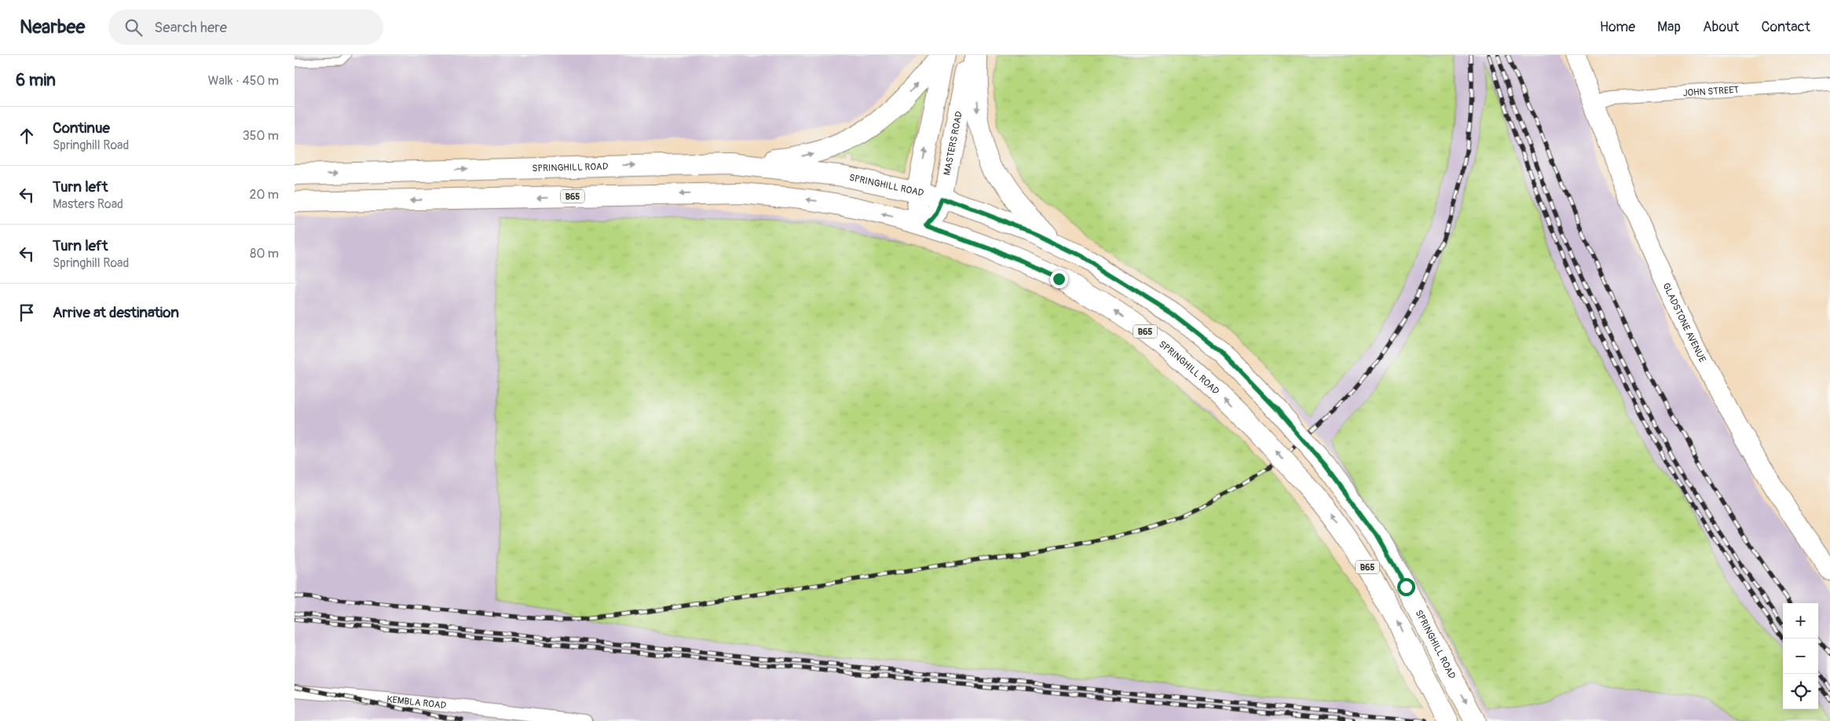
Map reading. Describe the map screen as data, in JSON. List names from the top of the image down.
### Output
{
  "streets": {
    "main road": [
      "MASTERS ROAD",
      "SPRINGHILL ROAD",
      "B65",
      "GLADSTONE AVENUE"
    ],
    "street": ["JOHN STREET", "KEMBLA ROAD"]
  },
  "crossings": [
    ["JOHN STREET", "GLADSTONE AVENUE"],
    ["MASTERS ROAD", "SPRINGHILL ROAD"]
  ],
  "page": {
    "header": "Nearbee",
    "search": "Search here",
    "nav": [
      "Home",
      "Map",
      "About",
      "Contact"
    ],
    "heading": ["6 min", "Walk · 450 m"],
    "list": [
      ["Continue", "Springhill Road", "350 m"],
      ["Turn left", "Masters Road", "20 m"],
      ["Turn left", "Springhill Road", "80 m"],
      "Arrive at destination"
    ],
    "map_buttons": ["+", "−"]
  }
}
